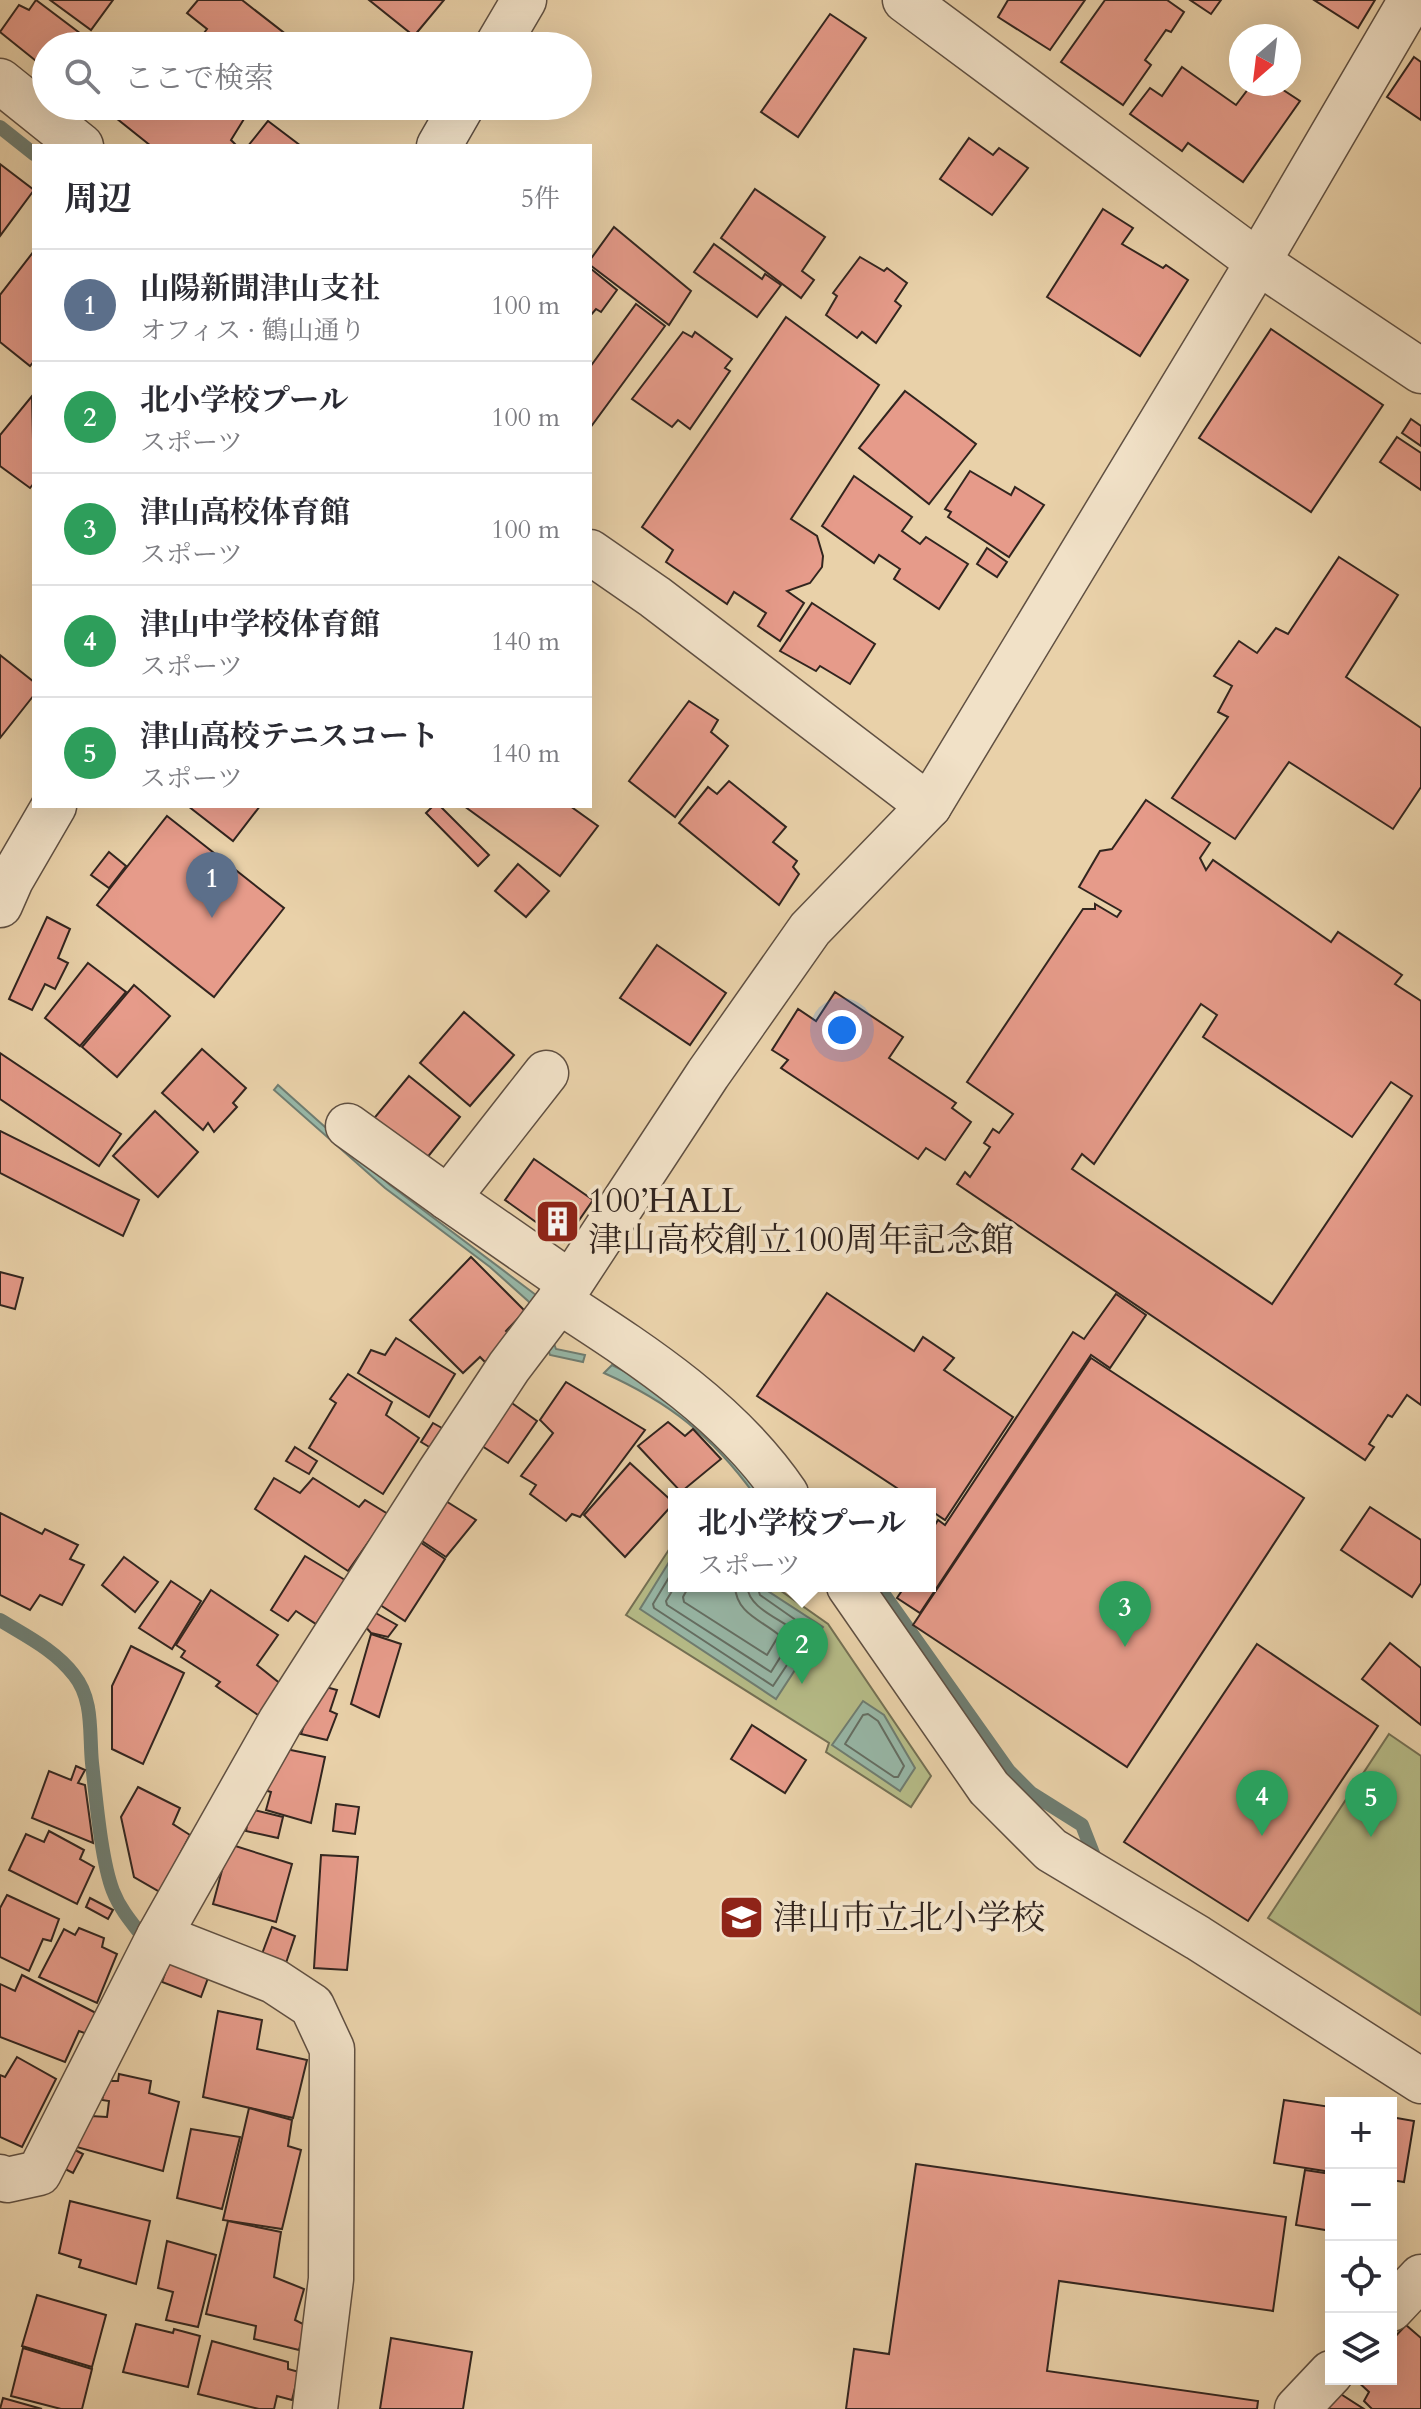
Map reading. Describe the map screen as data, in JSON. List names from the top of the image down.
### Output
{
  "places": {
    "building": ["100’HALL 津山高校創立100周年記念館"],
    "school or university": ["津山市立北小学校"]
  },
  "north": "bottom left",
  "page": {
    "search": "ここで検索",
    "heading": ["周辺", "5件"],
    "list": [
      {
        "mark": "1",
        "name": "山陽新聞津山支社",
        "note": "オフィス · 鶴山通り",
        "value": "100 m"
      },
      {
        "mark": "2",
        "name": "北小学校プール",
        "note": "スポーツ",
        "value": "100 m"
      },
      {
        "mark": "3",
        "name": "津山高校体育館",
        "note": "スポーツ",
        "value": "100 m"
      },
      {
        "mark": "4",
        "name": "津山中学校体育館",
        "note": "スポーツ",
        "value": "140 m"
      },
      {
        "mark": "5",
        "name": "津山高校テニスコート",
        "note": "スポーツ",
        "value": "140 m"
      }
    ],
    "pins": [
      "1",
      "3",
      "2",
      "4",
      "5"
    ],
    "popup": ["北小学校プール", "スポーツ"],
    "map_buttons": ["+", "−"]
  }
}
